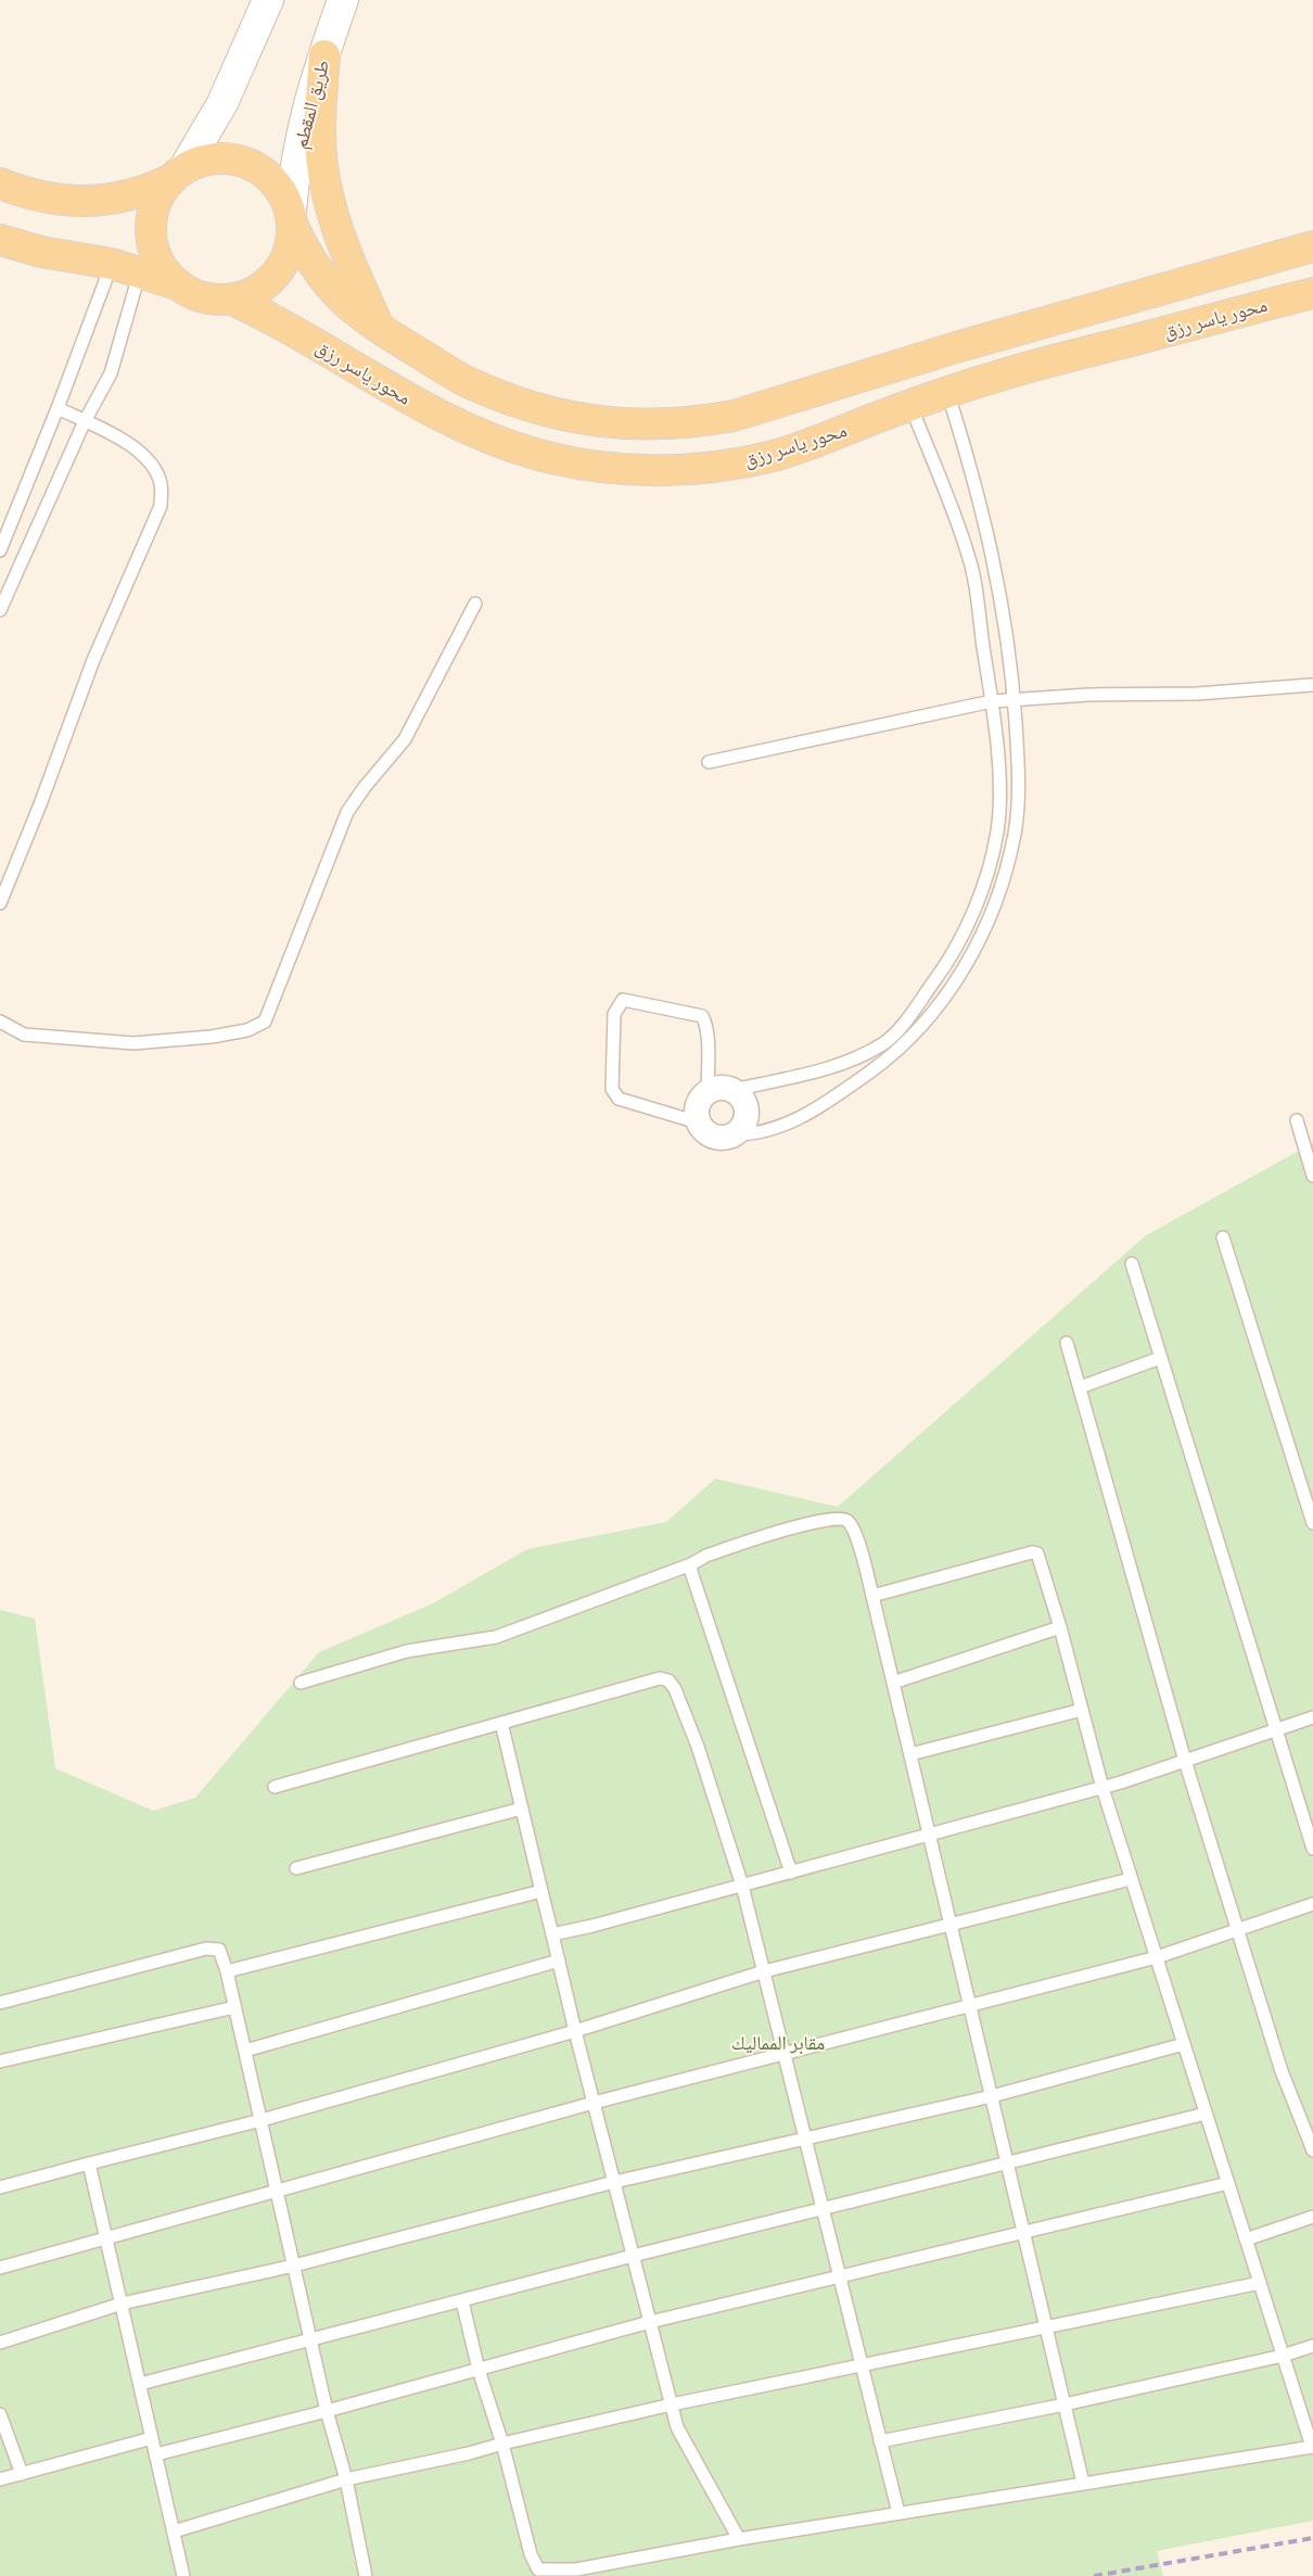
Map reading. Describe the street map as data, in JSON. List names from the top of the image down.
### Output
{
  "streets": {
    "main road": ["طريق المقطم", "محور ياسر رزق"]
  },
  "crossings": [
    ["طريق المقطم", "محور ياسر رزق"]
  ],
  "parks": ["مقابر المماليك"]
}
